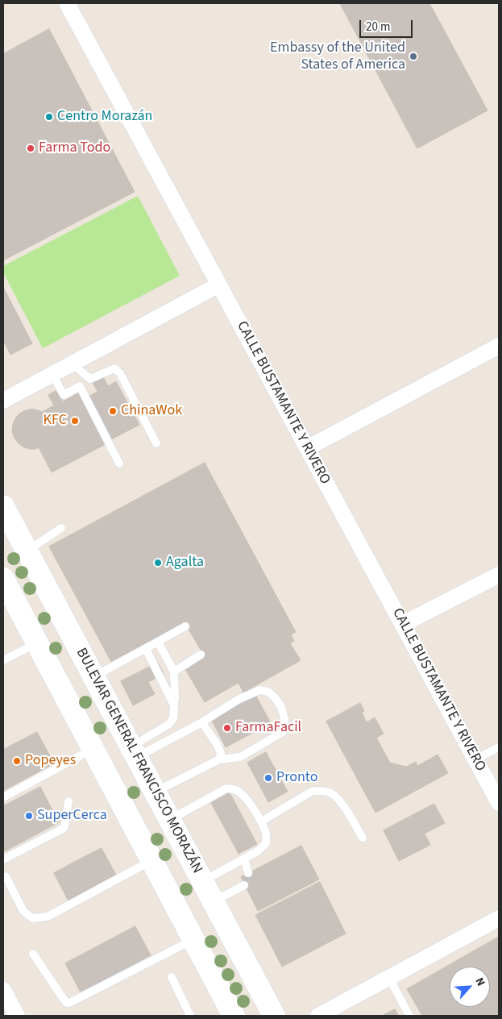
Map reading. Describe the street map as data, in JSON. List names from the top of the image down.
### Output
{
  "streets": {
    "main road": ["BULEVAR GENERAL FRANCISCO MORAZÁN"],
    "street": ["CALLE BUSTAMANTE Y RIVERO"]
  },
  "places": [
    "Embassy of the United States of America",
    "Centro Morazán",
    "Farma Todo",
    "ChinaWok",
    "KFC",
    "Agalta",
    "FarmaFacil",
    "Popeyes",
    "Pronto",
    "SuperCerca"
  ],
  "scale_bar": "20 m",
  "north": "top right"
}
